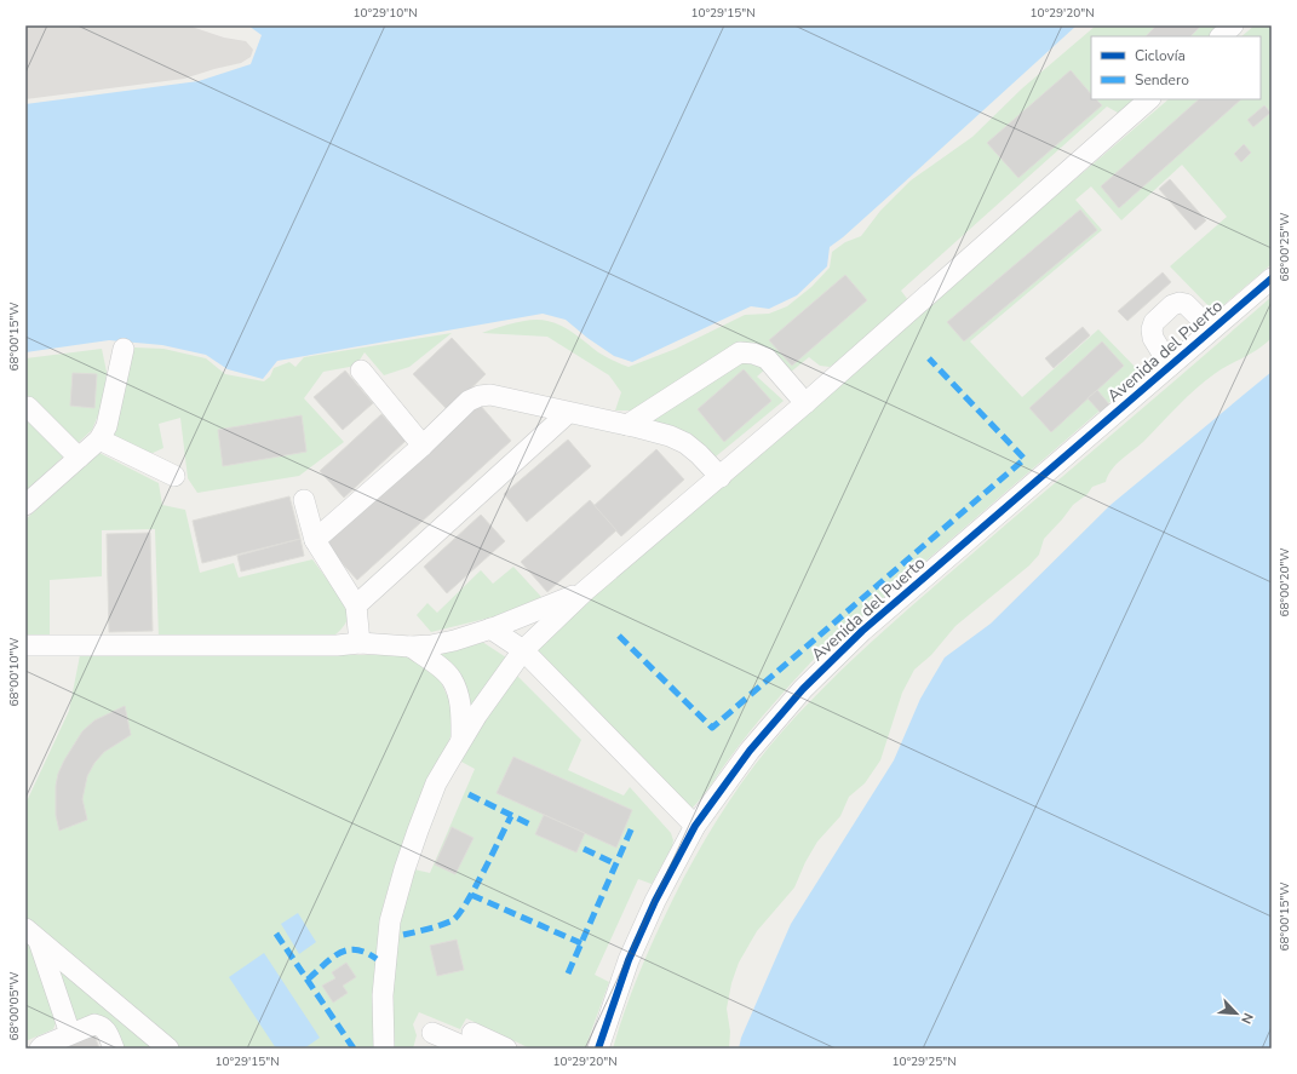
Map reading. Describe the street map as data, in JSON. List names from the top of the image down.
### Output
{
  "streets": {
    "street": ["Avenida del Puerto"]
  },
  "legend": ["Ciclovía", "Sendero"],
  "north": "bottom right",
  "coordinates": [
    "10°29'10\"N",
    "10°29'15\"N",
    "10°29'20\"N",
    "68°00'25\"W",
    "68°00'15\"W",
    "68°00'20\"W",
    "68°00'10\"W",
    "68°00'05\"W",
    "10°29'25\"N"
  ]
}
